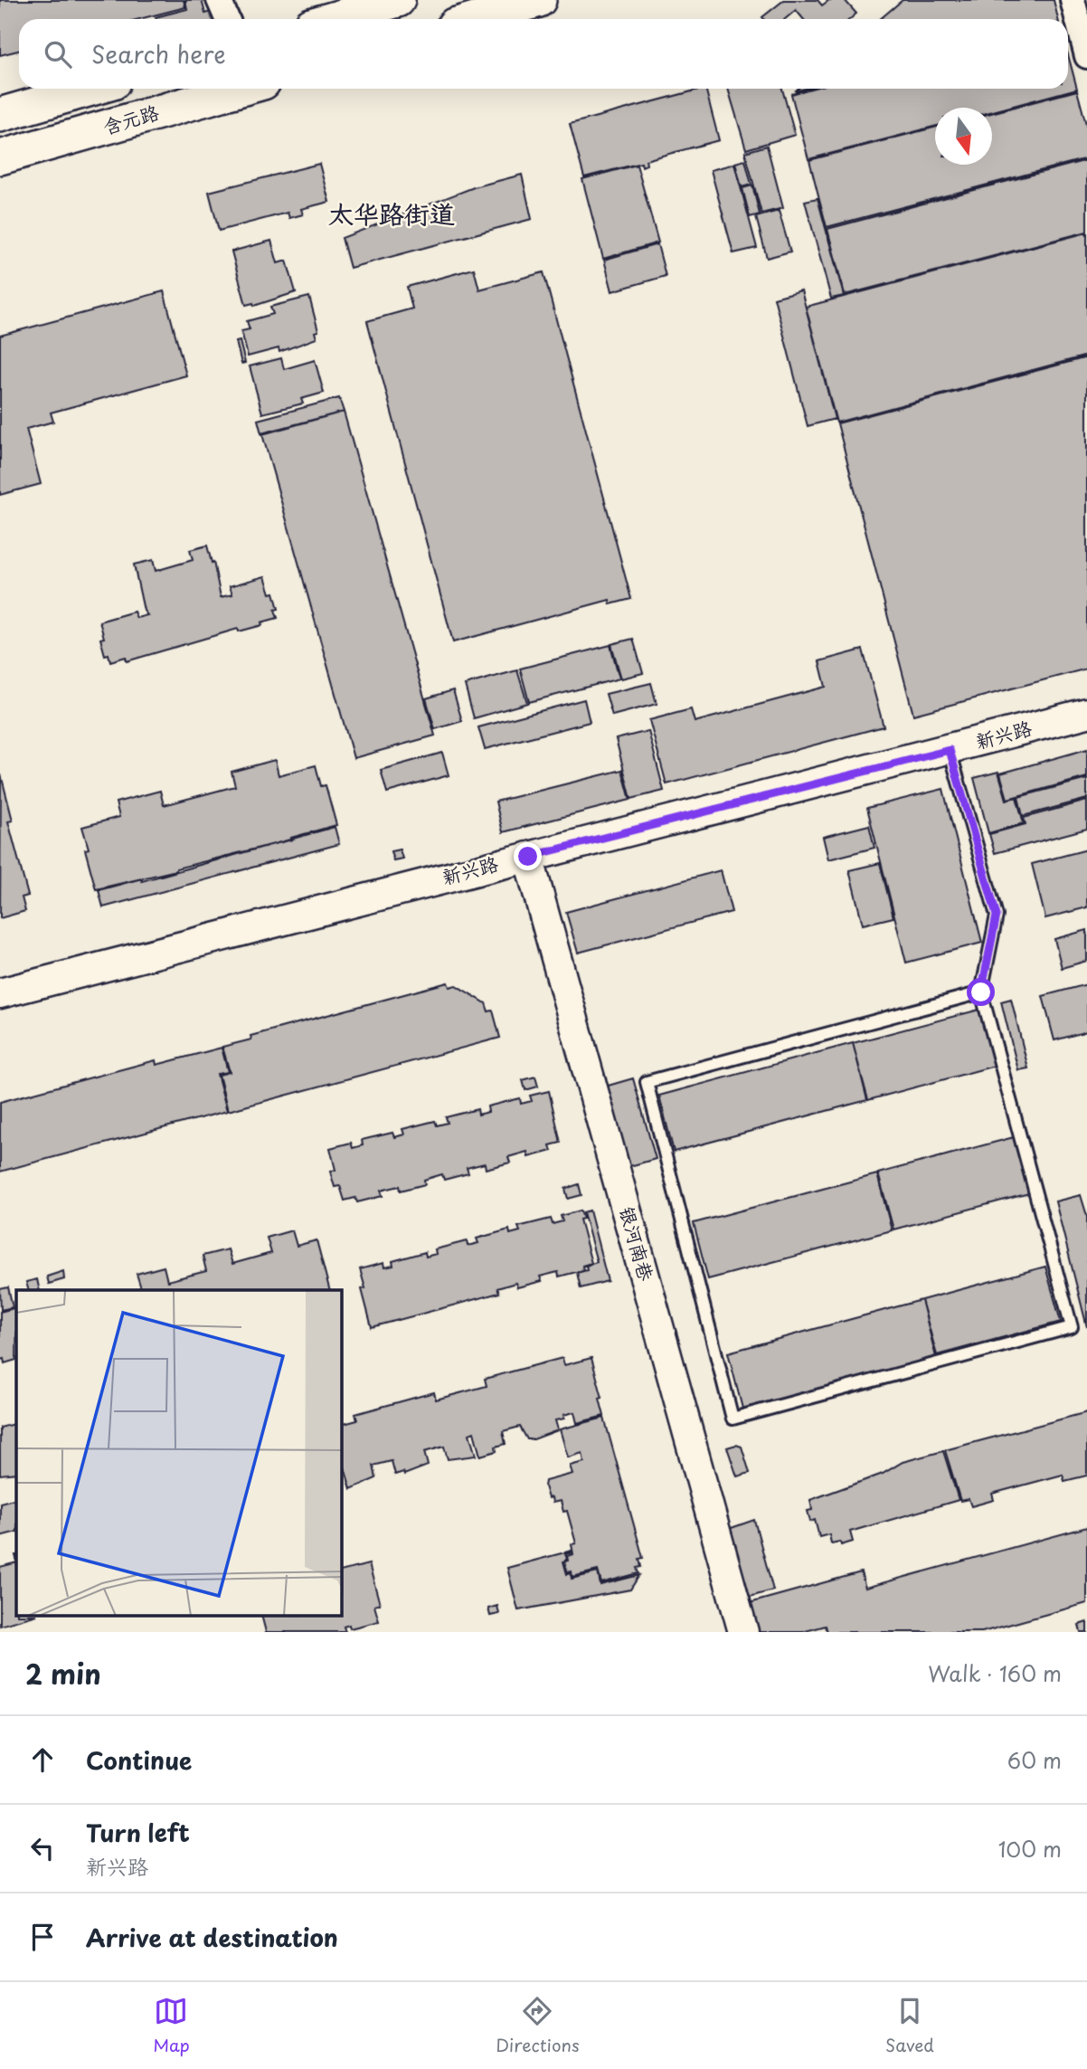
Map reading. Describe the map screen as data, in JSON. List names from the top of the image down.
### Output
{
  "streets": {
    "main road": ["含元路"],
    "street": ["新兴路", "银河南巷"]
  },
  "crossings": [
    ["新兴路", "银河南巷"]
  ],
  "districts": ["太华路街道"],
  "north": "bottom",
  "page": {
    "search": "Search here",
    "heading": ["2 min", "Walk · 160 m"],
    "list": [
      ["Continue", "60 m"],
      ["Turn left", "新兴路", "100 m"],
      "Arrive at destination"
    ],
    "nav": ["Map", "Directions", "Saved"]
  }
}
